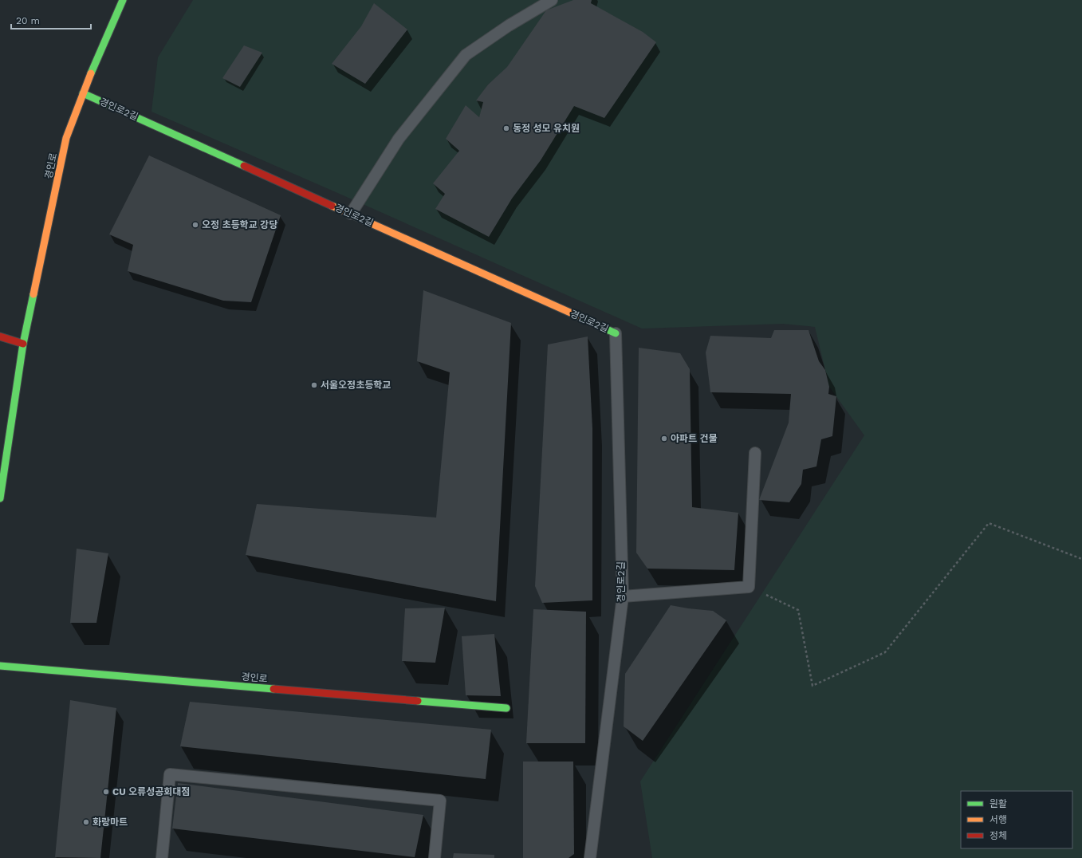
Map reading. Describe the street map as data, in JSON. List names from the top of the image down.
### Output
{
  "streets": {
    "street": ["경인로2길", "경인로"]
  },
  "crossings": [
    ["경인로2길", "경인로"]
  ],
  "places": [
    "동정 성모 유치원",
    "오정 초등학교 강당",
    "서울오정초등학교",
    "아파트 건물",
    "CU 오류성공회대점",
    "화랑마트"
  ],
  "legend": ["원활", "서행", "정체"],
  "scale_bar": "20 m"
}
